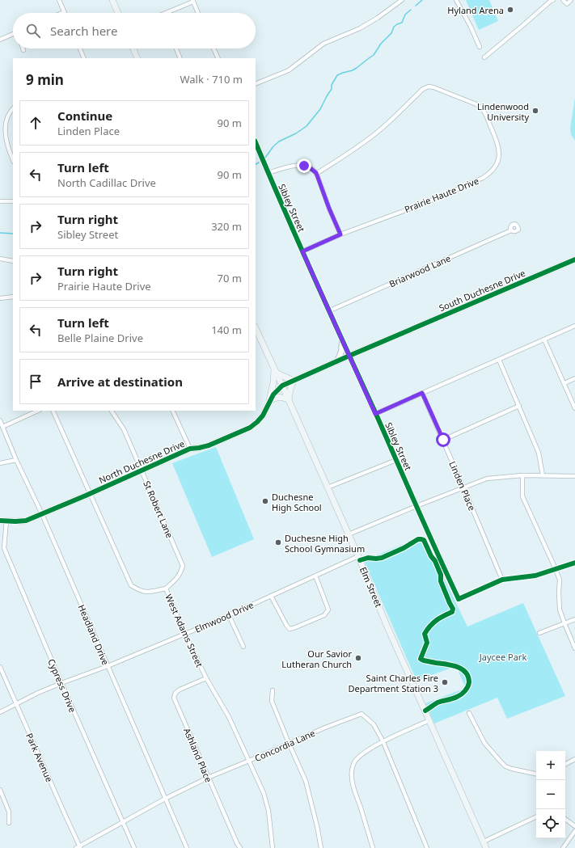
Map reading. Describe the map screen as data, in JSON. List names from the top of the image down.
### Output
{
  "streets": {
    "main road": ["Elm Street"],
    "street": [
      "Prairie Haute Drive",
      "Sibley Street",
      "Briarwood Lane",
      "South Duchesne Drive",
      "North Duchesne Drive",
      "Linden Place",
      "St Robert Lane",
      "Elmwood Drive",
      "West Adams Street",
      "Headland Drive",
      "Cypress Drive",
      "Concordia Lane",
      "Ashland Place",
      "Park Avenue"
    ]
  },
  "crossings": [
    ["Prairie Haute Drive", "Sibley Street"],
    ["Sibley Street", "Briarwood Lane"],
    ["Sibley Street", "North Duchesne Drive"],
    ["Sibley Street", "Linden Place"],
    ["South Duchesne Drive", "North Duchesne Drive"],
    ["North Duchesne Drive", "St Robert Lane"],
    ["North Duchesne Drive", "Elm Street"],
    ["North Duchesne Drive", "West Adams Street"],
    ["North Duchesne Drive", "Headland Drive"],
    ["North Duchesne Drive", "Cypress Drive"],
    ["St Robert Lane", "West Adams Street"],
    ["Elm Street", "Elmwood Drive"],
    ["Elmwood Drive", "West Adams Street"],
    ["Elmwood Drive", "Headland Drive"],
    ["Elmwood Drive", "Cypress Drive"],
    ["Elmwood Drive", "Park Avenue"],
    ["West Adams Street", "Concordia Lane"],
    ["West Adams Street", "Ashland Place"],
    ["Headland Drive", "Concordia Lane"],
    ["Cypress Drive", "Concordia Lane"],
    ["Concordia Lane", "Ashland Place"],
    ["Concordia Lane", "Park Avenue"]
  ],
  "parks": ["Jaycee Park"],
  "places": [
    "Hyland Arena",
    "Lindenwood University",
    "Duchesne High School",
    "Duchesne High School Gymnasium",
    "Our Savior Lutheran Church",
    "Saint Charles Fire Department Station 3"
  ],
  "page": {
    "search": "Search here",
    "heading": ["9 min", "Walk · 710 m"],
    "list": [
      ["Continue", "Linden Place", "90 m"],
      ["Turn left", "North Cadillac Drive", "90 m"],
      ["Turn right", "Sibley Street", "320 m"],
      ["Turn right", "Prairie Haute Drive", "70 m"],
      ["Turn left", "Belle Plaine Drive", "140 m"],
      "Arrive at destination"
    ],
    "map_buttons": ["+", "−"]
  }
}
